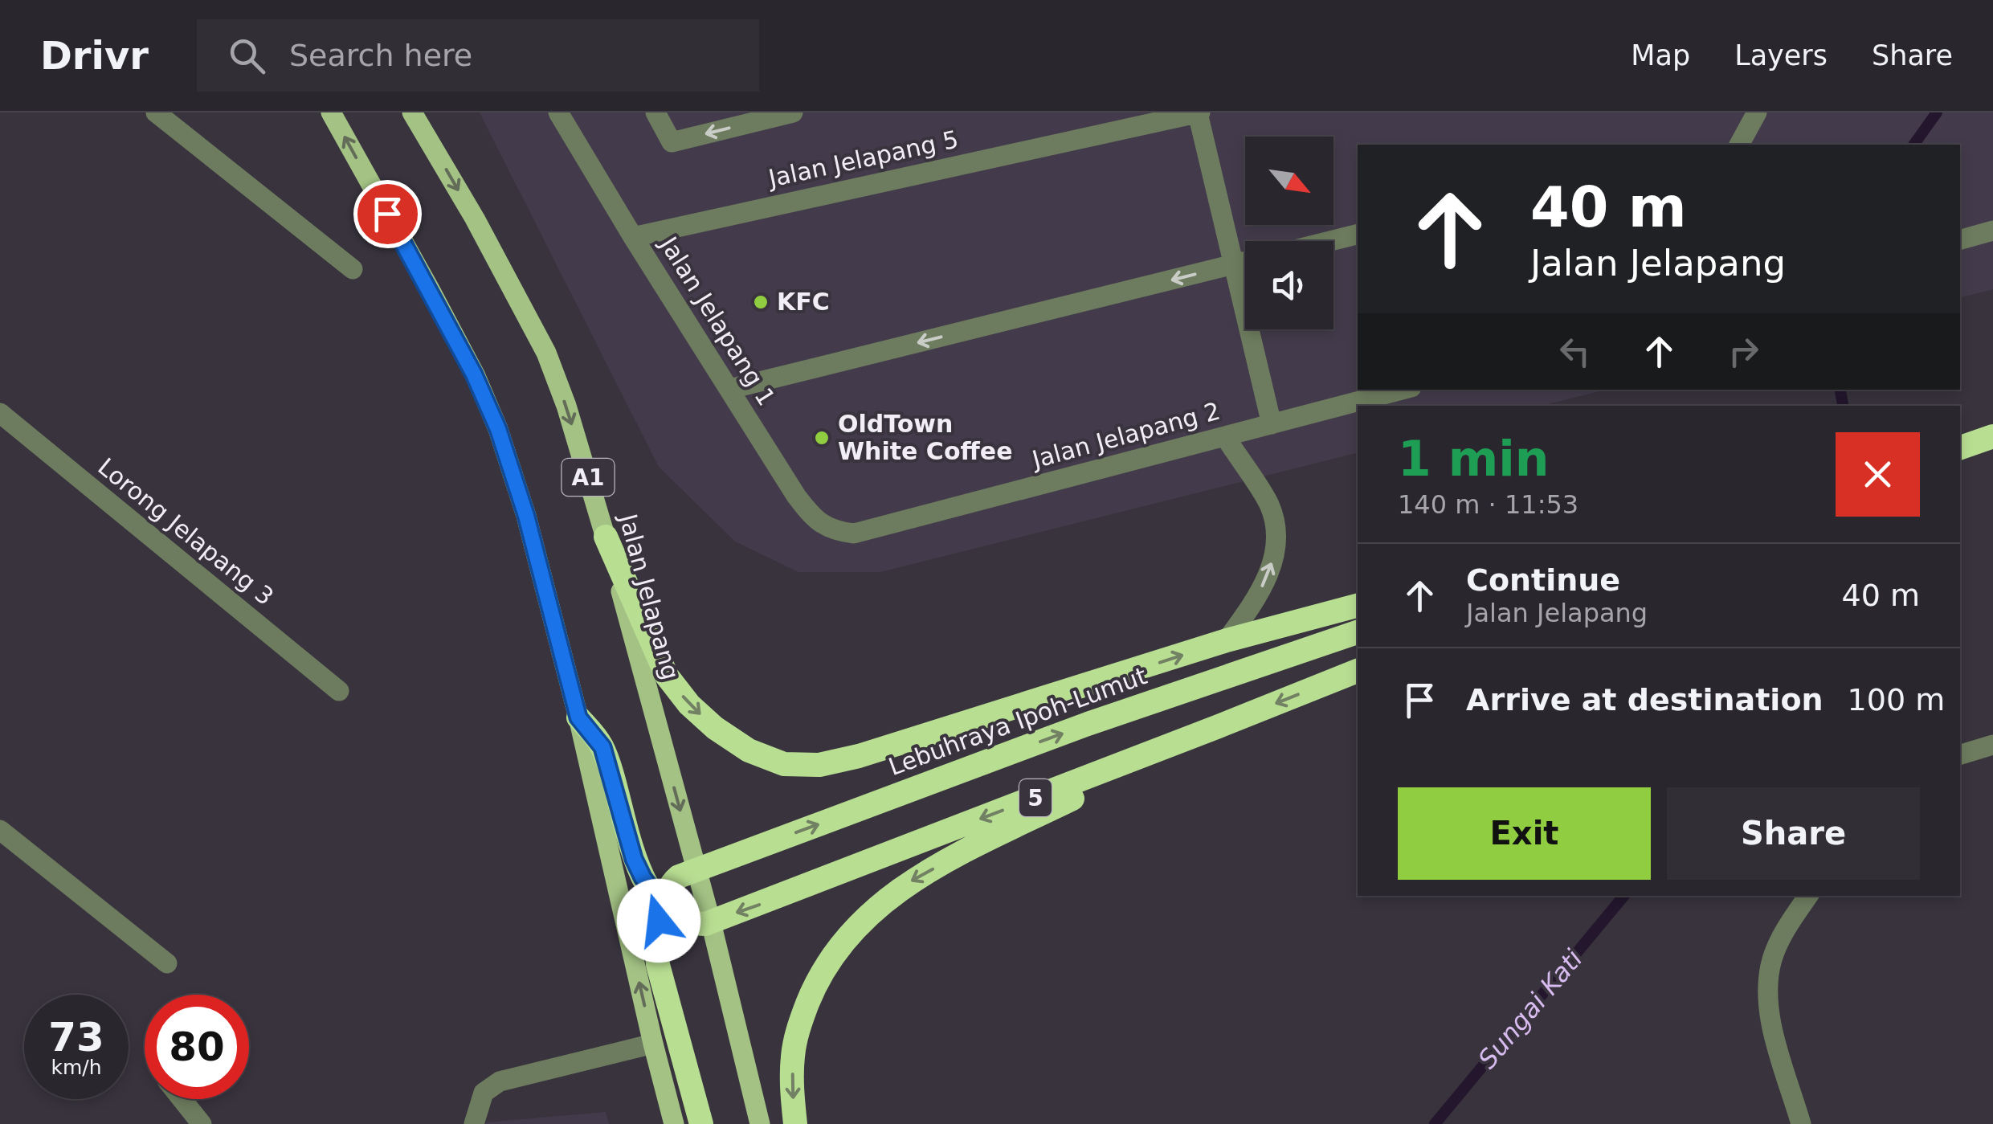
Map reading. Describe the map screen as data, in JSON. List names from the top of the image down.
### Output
{
  "streets": {
    "highway": ["Lebuhraya Ipoh-Lumut", "5"],
    "main road": ["A1", "Jalan Jelapang"],
    "street": [
      "Jalan Jelapang 5",
      "Jalan Jelapang 1",
      "Jalan Jelapang 2",
      "Lorong Jelapang 3"
    ]
  },
  "crossings": [
    ["Jalan Jelapang 5", "Jalan Jelapang 1"],
    ["Jalan Jelapang 1", "Jalan Jelapang 2"],
    ["Jalan Jelapang", "Lebuhraya Ipoh-Lumut"],
    ["Jalan Jelapang", "5"],
    ["Lebuhraya Ipoh-Lumut", "5"]
  ],
  "water": ["Sungai Kati"],
  "places": ["KFC", "OldTown White Coffee"],
  "north": "bottom right",
  "page": {
    "header": "Drivr",
    "search": "Search here",
    "nav": ["Map", "Layers", "Share"],
    "turn": ["40 m", "Jalan Jelapang"],
    "heading": ["1 min", "140 m · 11:53"],
    "list": [
      {
        "name": "Continue",
        "note": "Jalan Jelapang",
        "value": "40 m"
      },
      {
        "name": "Arrive at destination",
        "value": "100 m"
      }
    ],
    "buttons": ["Exit", "Share"],
    "speed": "73 km/h",
    "limit": "80"
  }
}
